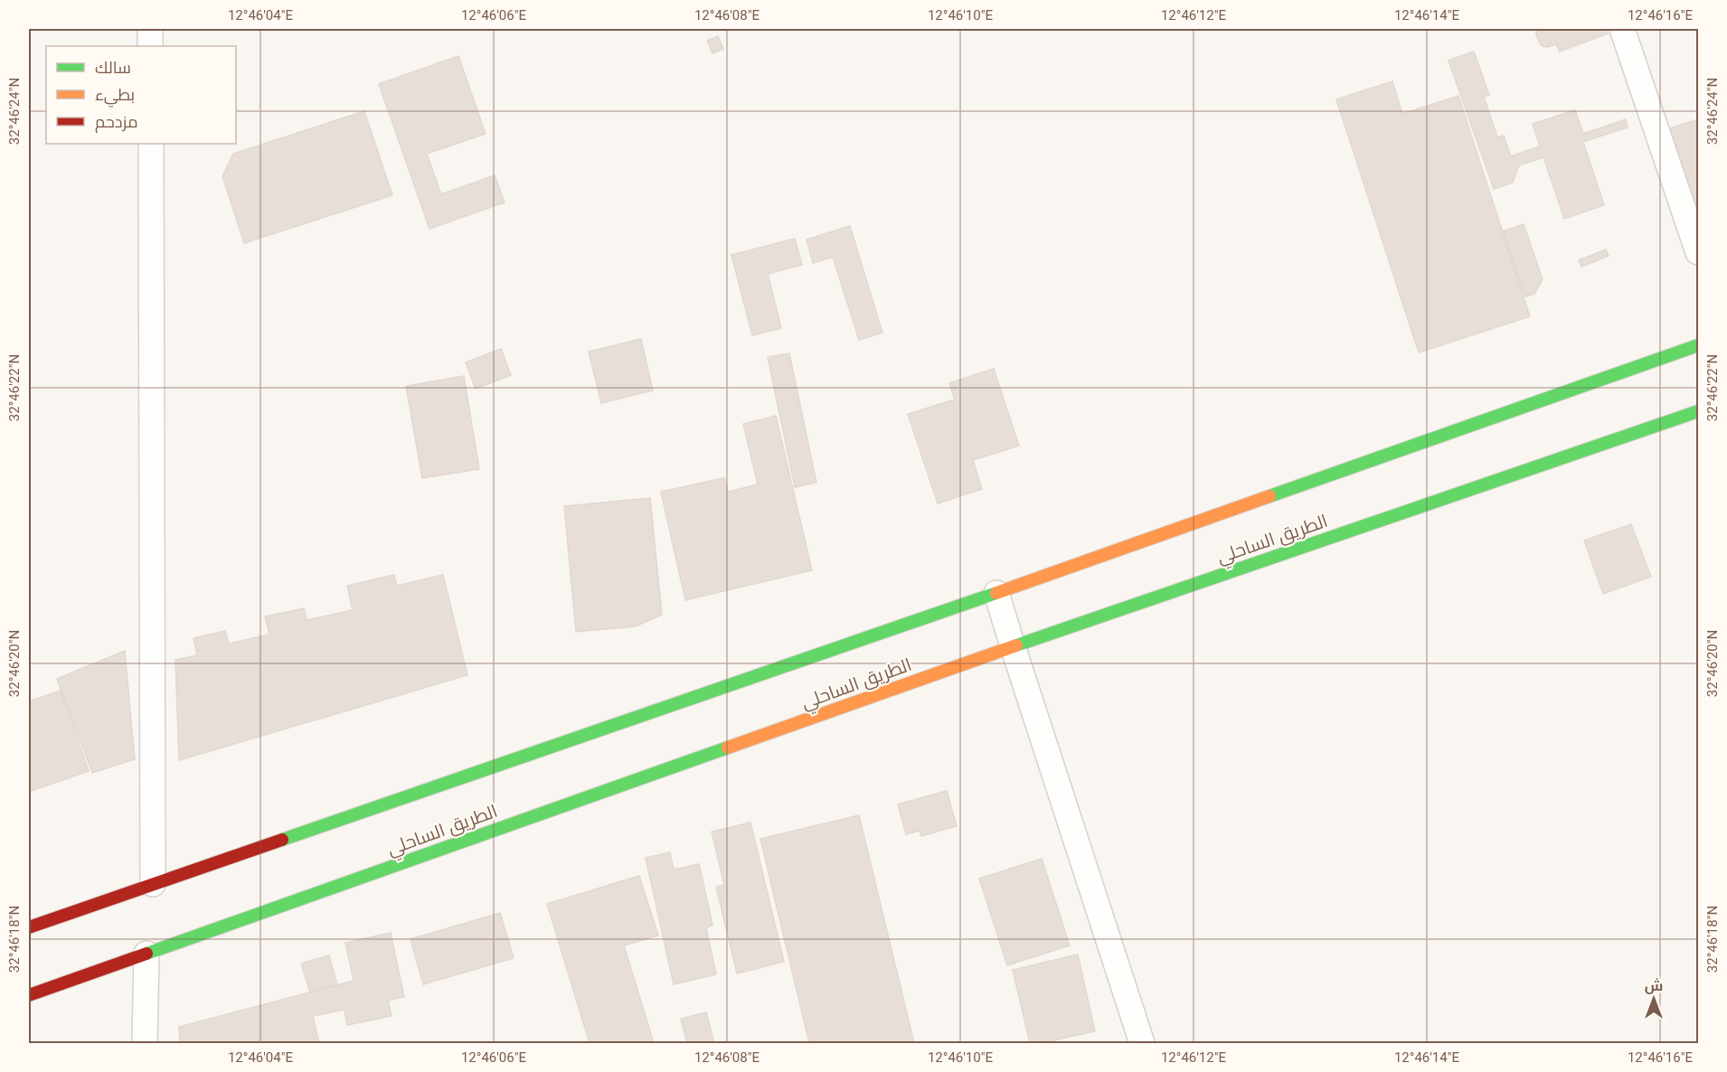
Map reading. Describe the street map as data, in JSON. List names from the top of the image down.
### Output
{
  "streets": {
    "highway": ["الطريق الساحلي"]
  },
  "legend": ["سالك", "بطيء", "مزدحم"],
  "north": "top",
  "coordinates": [
    "12°46'04\"E",
    "12°46'06\"E",
    "12°46'08\"E",
    "12°46'10\"E",
    "12°46'12\"E",
    "12°46'14\"E",
    "12°46'16\"E",
    "32°46'24\"N",
    "32°46'22\"N",
    "32°46'20\"N",
    "32°46'18\"N"
  ]
}
